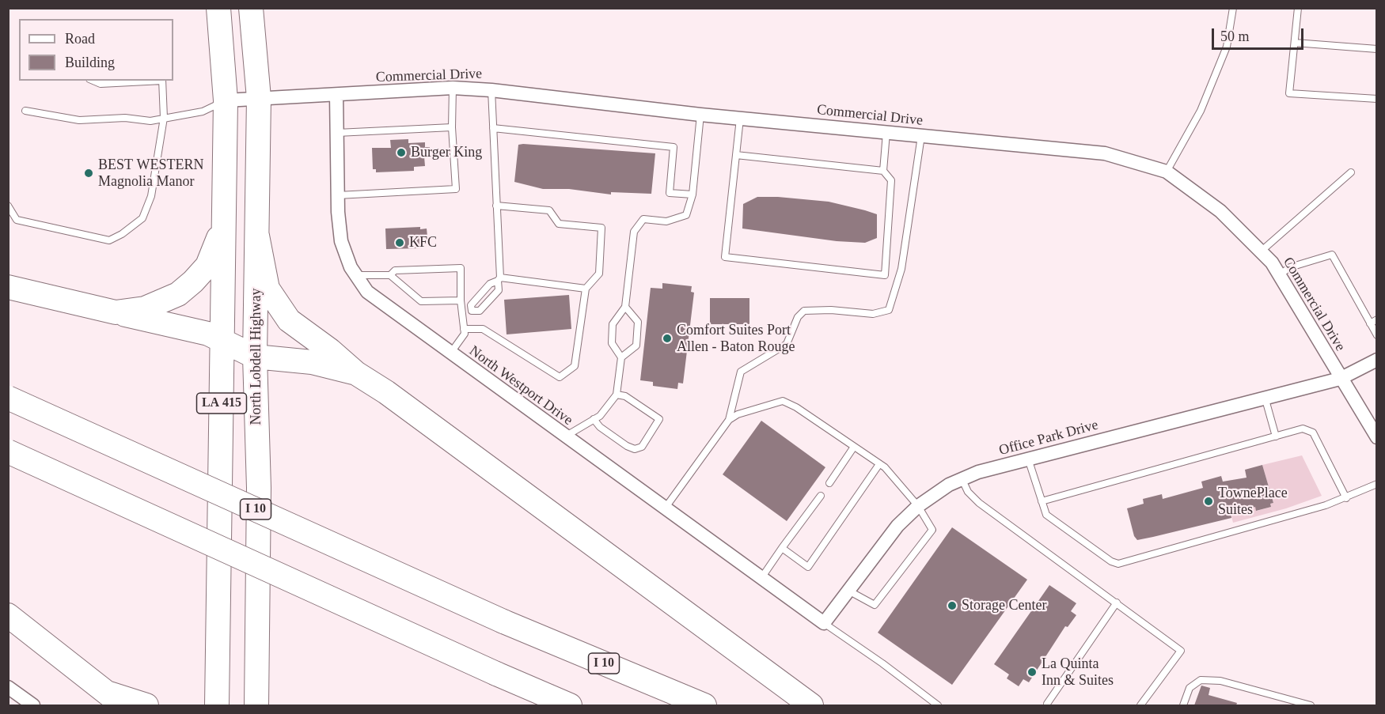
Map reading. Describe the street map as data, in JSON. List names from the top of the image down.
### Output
{
  "streets": {
    "highway": ["North Lobdell Highway", "LA 415", "I 10"],
    "street": ["Commercial Drive", "North Westport Drive", "Office Park Drive"]
  },
  "crossings": [
    ["Commercial Drive", "North Lobdell Highway"],
    ["Commercial Drive", "North Westport Drive"],
    ["Commercial Drive", "LA 415"],
    ["Commercial Drive", "Office Park Drive"],
    ["North Westport Drive", "Office Park Drive"]
  ],
  "places": [
    "Burger King",
    "BEST WESTERN Magnolia Manor",
    "KFC",
    "Comfort Suites Port Allen - Baton Rouge",
    "TownePlace Suites",
    "Storage Center",
    "La Quinta Inn & Suites"
  ],
  "legend": ["Road", "Building"],
  "scale_bar": "50 m"
}
